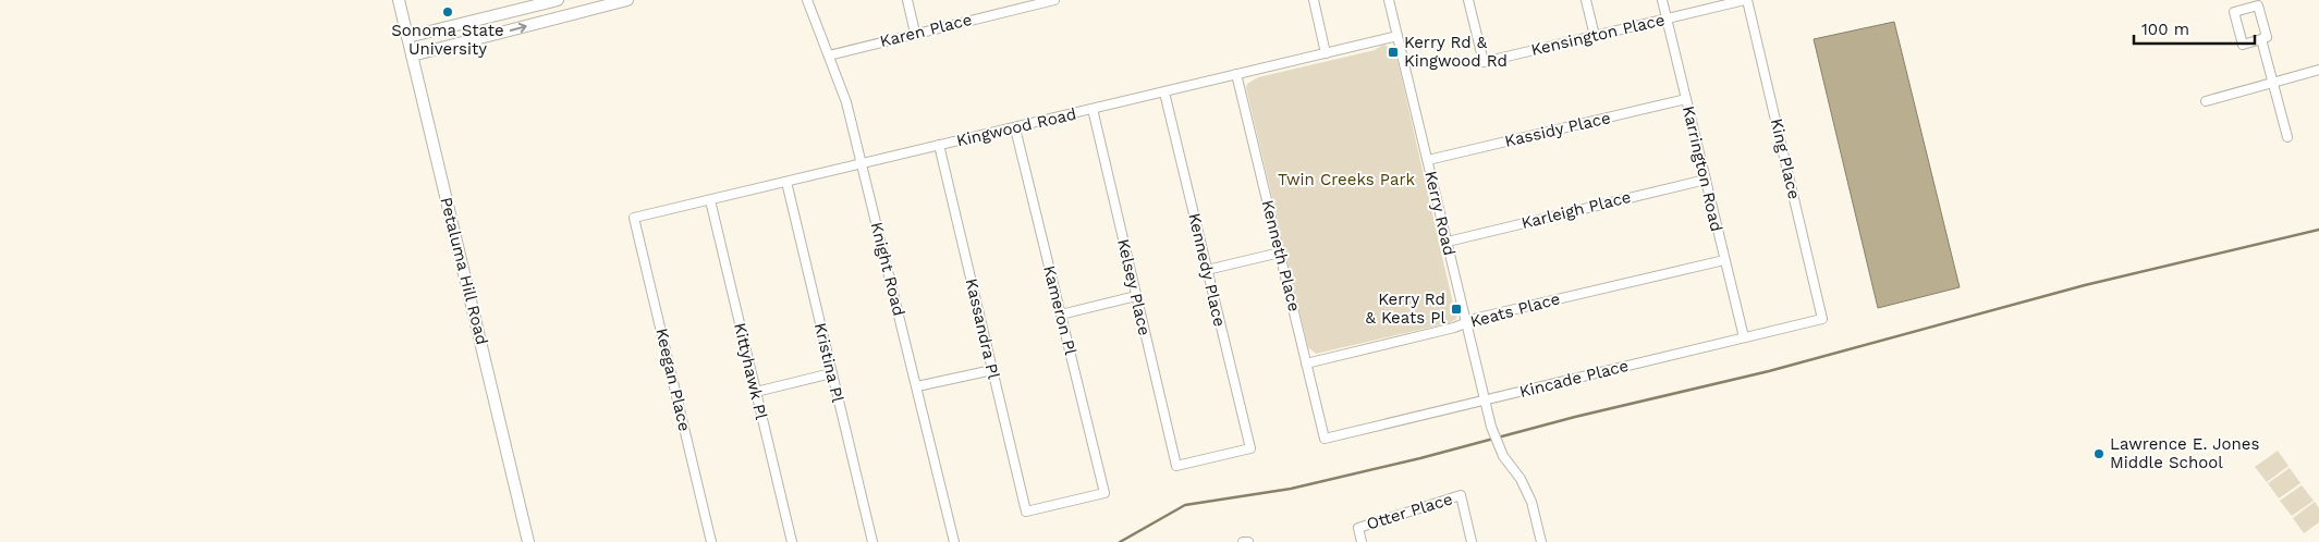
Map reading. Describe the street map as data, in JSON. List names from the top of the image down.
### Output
{
  "streets": {
    "main road": ["Petaluma Hill Road"],
    "street": [
      "Karen Place",
      "Kensington Place",
      "Kingwood Road",
      "Kassidy Place",
      "King Place",
      "Karrington Road",
      "Karleigh Place",
      "Kerry Road",
      "Kenneth Place",
      "Knight Road",
      "Kennedy Place",
      "Kelsey Place",
      "Kameron Pl",
      "Keats Place",
      "Kassandra Pl",
      "Kristina Pl",
      "Kittyhawk Pl",
      "Kincade Place",
      "Keegan Place",
      "Otter Place"
    ]
  },
  "crossings": [
    ["Karen Place", "Knight Road"],
    ["Kensington Place", "King Place"],
    ["Kensington Place", "Karrington Road"],
    ["Kingwood Road", "Kerry Road"],
    ["Kingwood Road", "Kenneth Place"],
    ["Kingwood Road", "Knight Road"],
    ["Kingwood Road", "Kennedy Place"],
    ["Kingwood Road", "Kelsey Place"],
    ["Kingwood Road", "Kameron Pl"],
    ["Kingwood Road", "Kassandra Pl"],
    ["Kingwood Road", "Kristina Pl"],
    ["Kingwood Road", "Kittyhawk Pl"],
    ["Kingwood Road", "Keegan Place"],
    ["Kassidy Place", "Karrington Road"],
    ["Kassidy Place", "Kerry Road"],
    ["King Place", "Kincade Place"],
    ["Karrington Road", "Karleigh Place"],
    ["Karrington Road", "Keats Place"],
    ["Karrington Road", "Kincade Place"],
    ["Karleigh Place", "Kerry Road"],
    ["Kerry Road", "Keats Place"],
    ["Kerry Road", "Kincade Place"],
    ["Kenneth Place", "Keats Place"],
    ["Kenneth Place", "Kincade Place"],
    ["Kennedy Place", "Kelsey Place"],
    ["Kameron Pl", "Kassandra Pl"]
  ],
  "parks": ["Twin Creeks Park"],
  "places": {
    "other": ["Sonoma State University", "Lawrence E. Jones Middle School"],
    "transit": ["Kerry Rd & Kingwood Rd", "Kerry Rd & Keats Pl"]
  },
  "scale_bar": "100 m"
}
